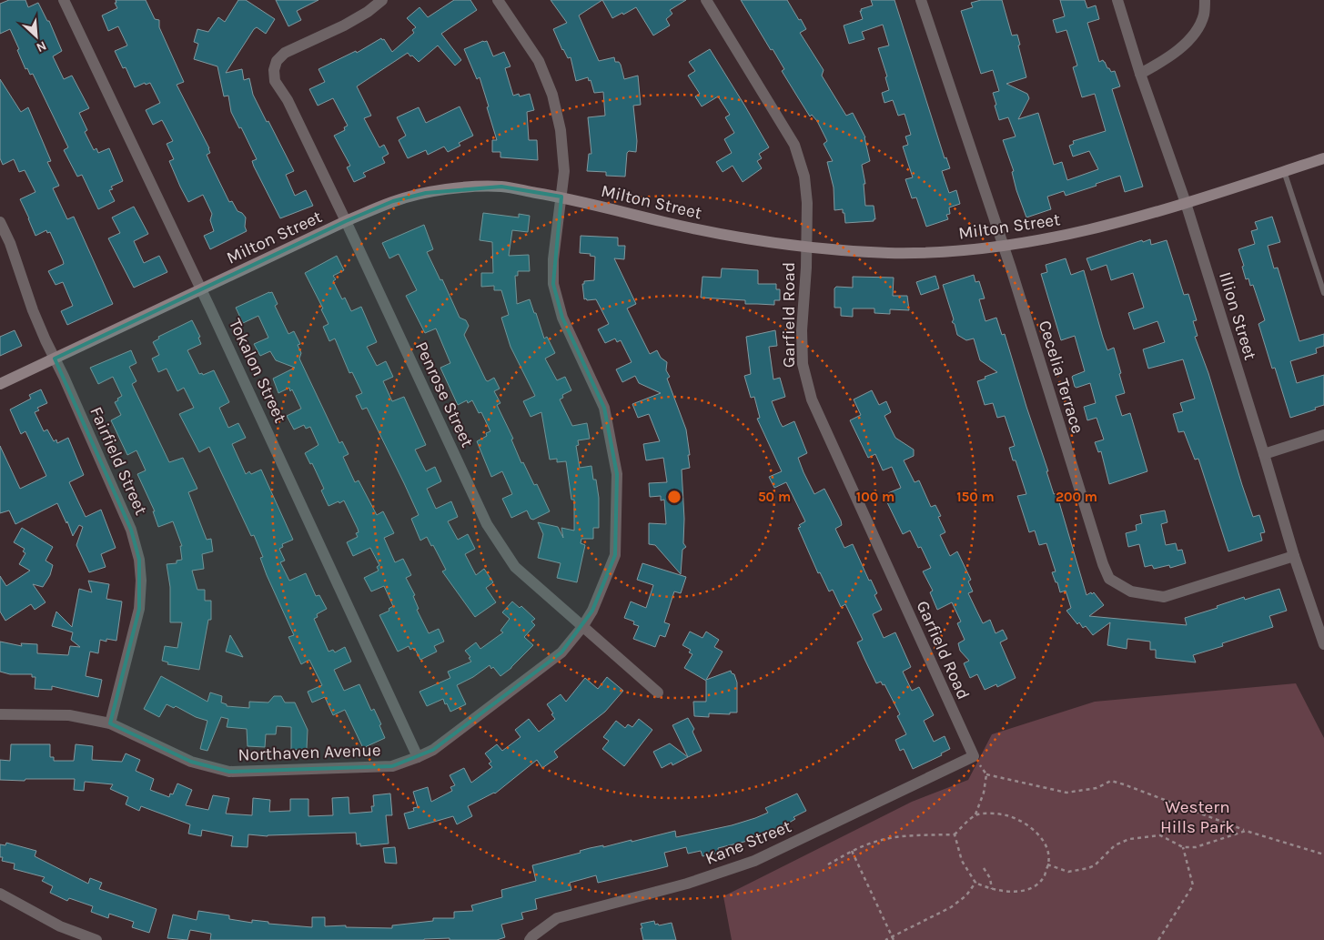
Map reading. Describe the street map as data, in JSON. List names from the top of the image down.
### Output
{
  "streets": {
    "main road": ["Milton Street"],
    "street": [
      "Garfield Road",
      "Illion Street",
      "Tokalon Street",
      "Cecelia Terrace",
      "Penrose Street",
      "Fairfield Street",
      "Northaven Avenue",
      "Kane Street"
    ]
  },
  "crossings": [
    ["Milton Street", "Garfield Road"],
    ["Milton Street", "Illion Street"],
    ["Milton Street", "Tokalon Street"],
    ["Milton Street", "Cecelia Terrace"],
    ["Milton Street", "Penrose Street"],
    ["Milton Street", "Fairfield Street"],
    ["Milton Street", "Northaven Avenue"],
    ["Garfield Road", "Kane Street"],
    ["Illion Street", "Cecelia Terrace"],
    ["Tokalon Street", "Northaven Avenue"],
    ["Penrose Street", "Northaven Avenue"],
    ["Fairfield Street", "Northaven Avenue"]
  ],
  "parks": ["Western Hills Park"],
  "north": "bottom right",
  "rings": [
    "50 m",
    "100 m",
    "150 m",
    "200 m"
  ]
}
